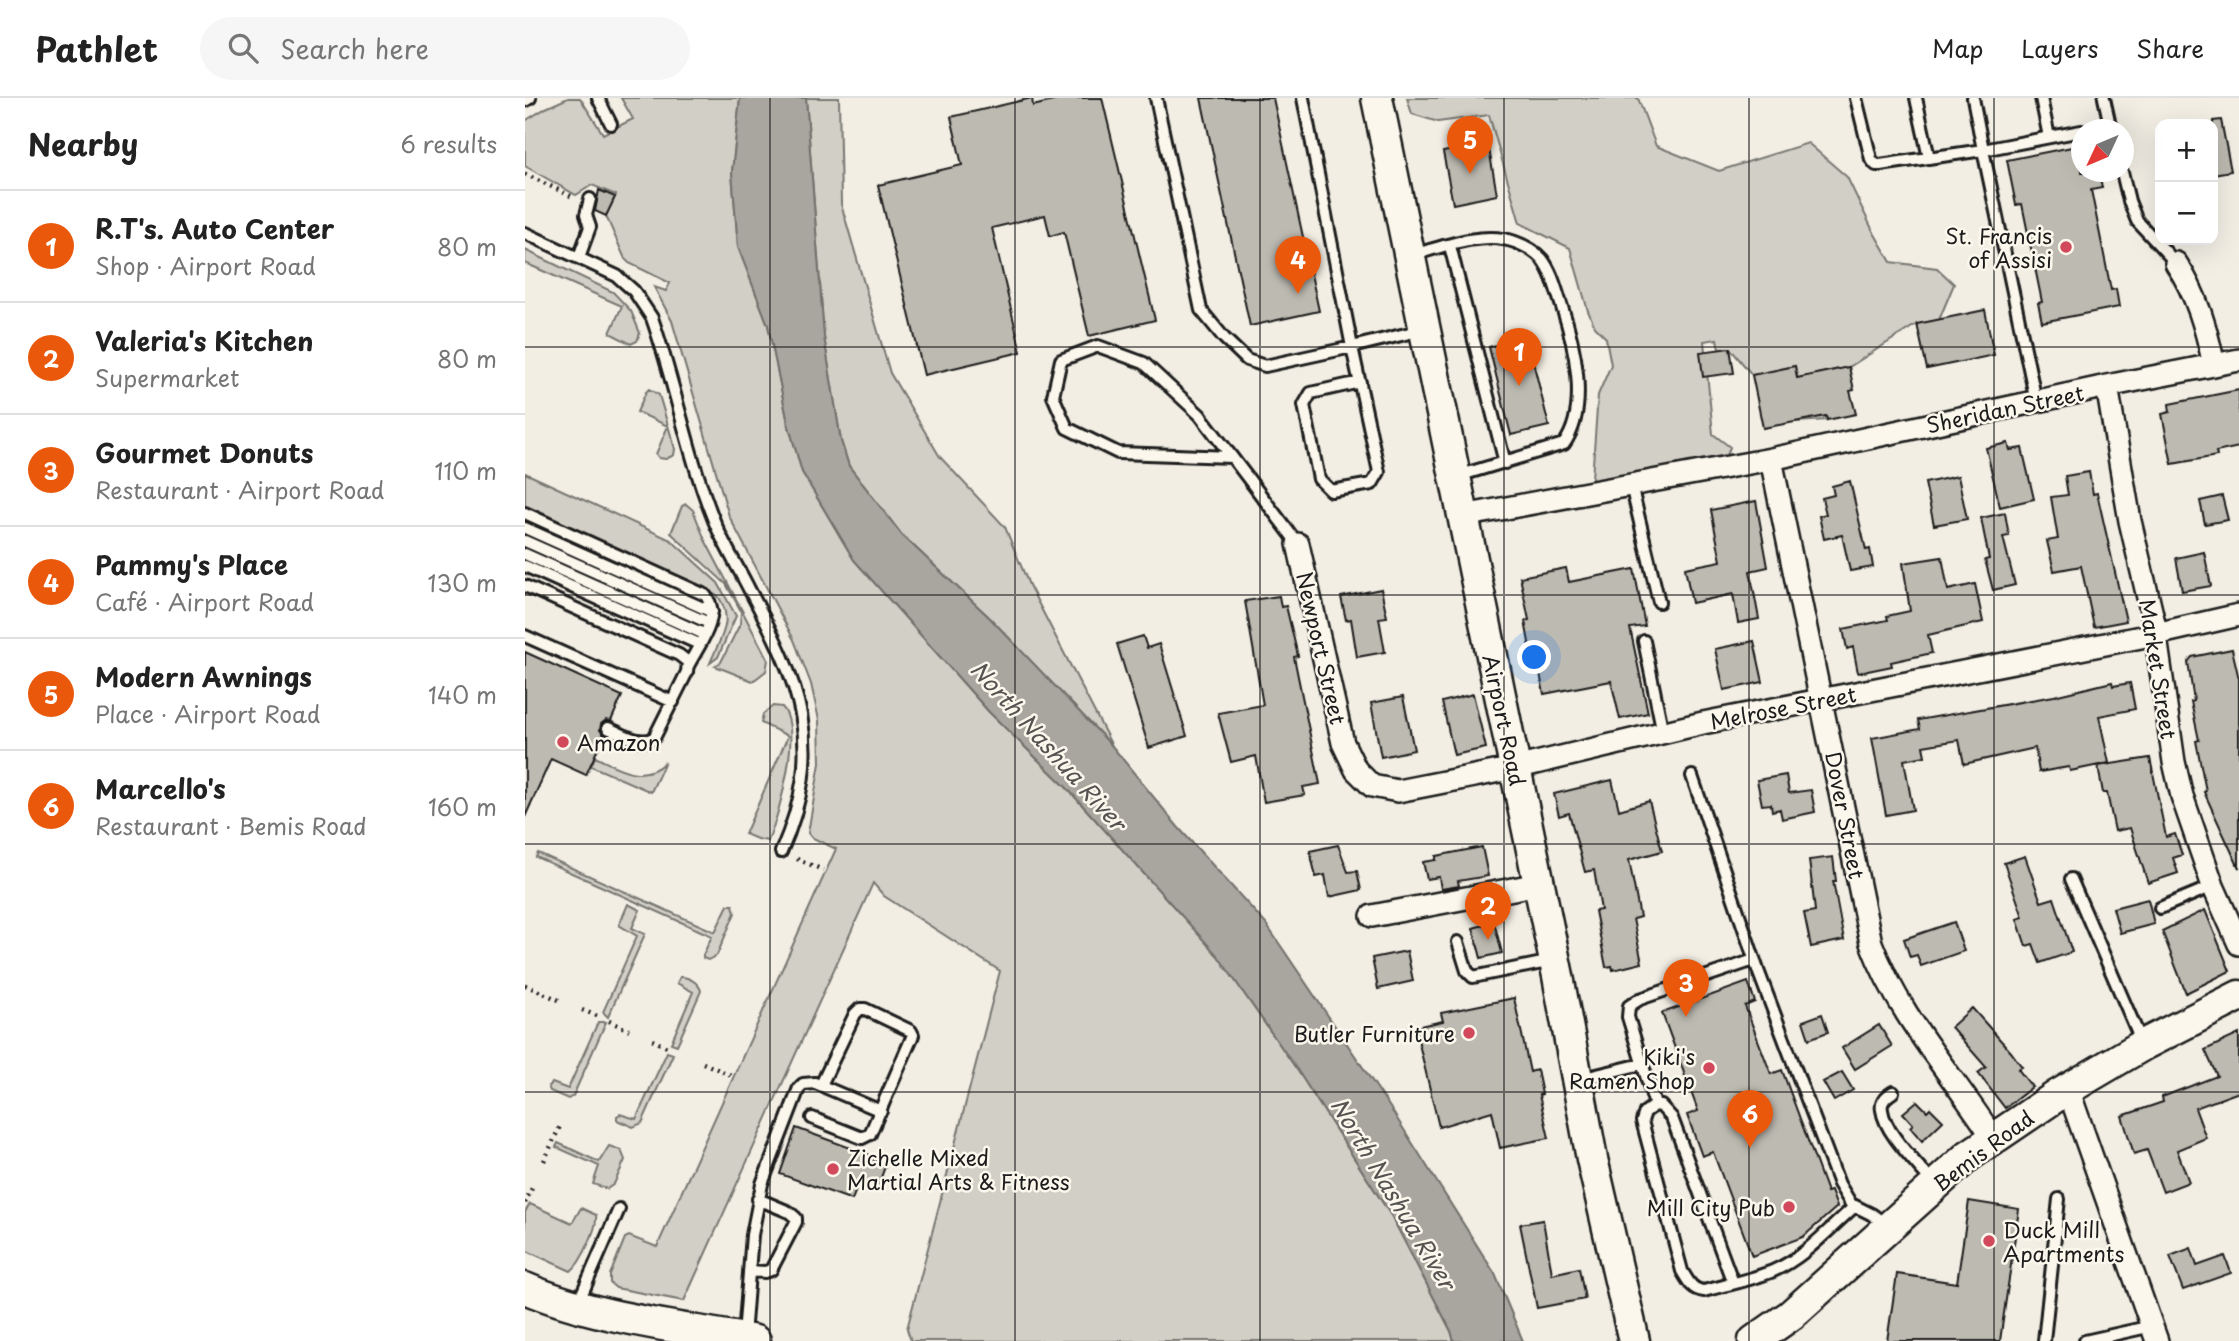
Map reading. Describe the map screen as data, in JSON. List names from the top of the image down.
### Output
{
  "streets": {
    "main road": ["Airport Road", "Bemis Road"],
    "street": [
      "Sheridan Street",
      "Newport Street",
      "Market Street",
      "Melrose Street",
      "Dover Street"
    ]
  },
  "crossings": [
    ["Sheridan Street", "Market Street"],
    ["Sheridan Street", "Airport Road"],
    ["Sheridan Street", "Dover Street"],
    ["Newport Street", "Melrose Street"],
    ["Market Street", "Melrose Street"],
    ["Melrose Street", "Airport Road"],
    ["Melrose Street", "Dover Street"],
    ["Dover Street", "Bemis Road"]
  ],
  "water": ["North Nashua River"],
  "places": [
    "St. Francis of Assisi",
    "Amazon",
    "Butler Furniture",
    "Kiki's Ramen Shop",
    "Zichelle Mixed Martial Arts & Fitness",
    "Mill City Pub",
    "Duck Mill Apartments"
  ],
  "north": "bottom left",
  "page": {
    "header": "Pathlet",
    "search": "Search here",
    "nav": ["Map", "Layers", "Share"],
    "heading": ["Nearby", "6 results"],
    "pins": [
      "5",
      "4",
      "1",
      "2",
      "3",
      "6"
    ],
    "map_buttons": ["+", "−"],
    "list": [
      {
        "mark": "1",
        "name": "R.T's. Auto Center",
        "note": "Shop · Airport Road",
        "value": "80 m"
      },
      {
        "mark": "2",
        "name": "Valeria's Kitchen",
        "note": "Supermarket",
        "value": "80 m"
      },
      {
        "mark": "3",
        "name": "Gourmet Donuts",
        "note": "Restaurant · Airport Road",
        "value": "110 m"
      },
      {
        "mark": "4",
        "name": "Pammy's Place",
        "note": "Café · Airport Road",
        "value": "130 m"
      },
      {
        "mark": "5",
        "name": "Modern Awnings",
        "note": "Place · Airport Road",
        "value": "140 m"
      },
      {
        "mark": "6",
        "name": "Marcello's",
        "note": "Restaurant · Bemis Road",
        "value": "160 m"
      }
    ]
  }
}
